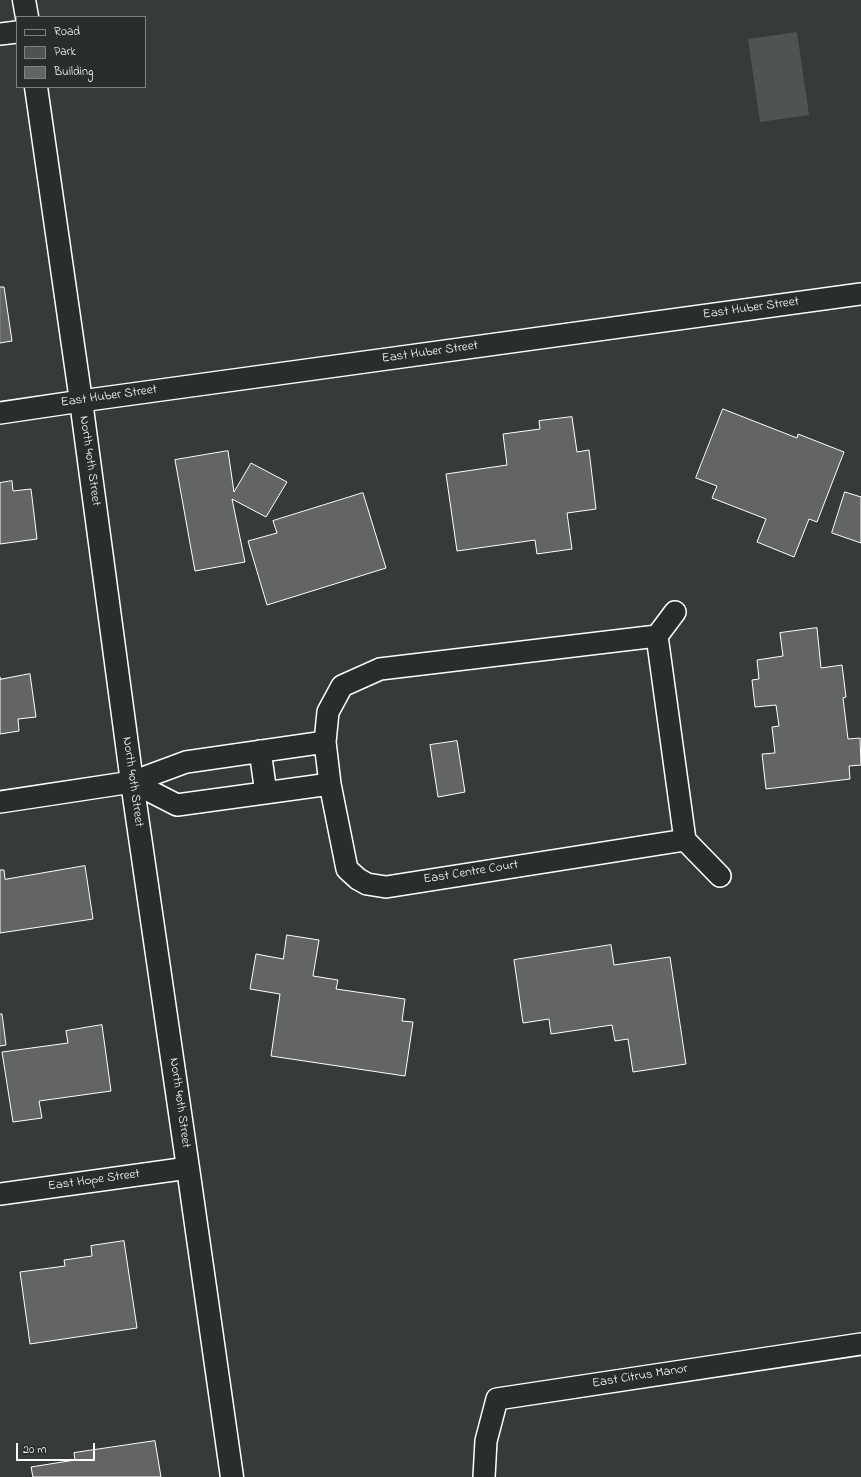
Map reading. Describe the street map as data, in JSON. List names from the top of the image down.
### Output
{
  "streets": {
    "street": [
      "East Huber Street",
      "North 40th Street",
      "East Centre Court",
      "East Hope Street",
      "East Citrus Manor"
    ]
  },
  "crossings": [
    ["East Huber Street", "North 40th Street"],
    ["North 40th Street", "East Hope Street"]
  ],
  "legend": ["Road", "Park", "Building"],
  "scale_bar": "20 m"
}
